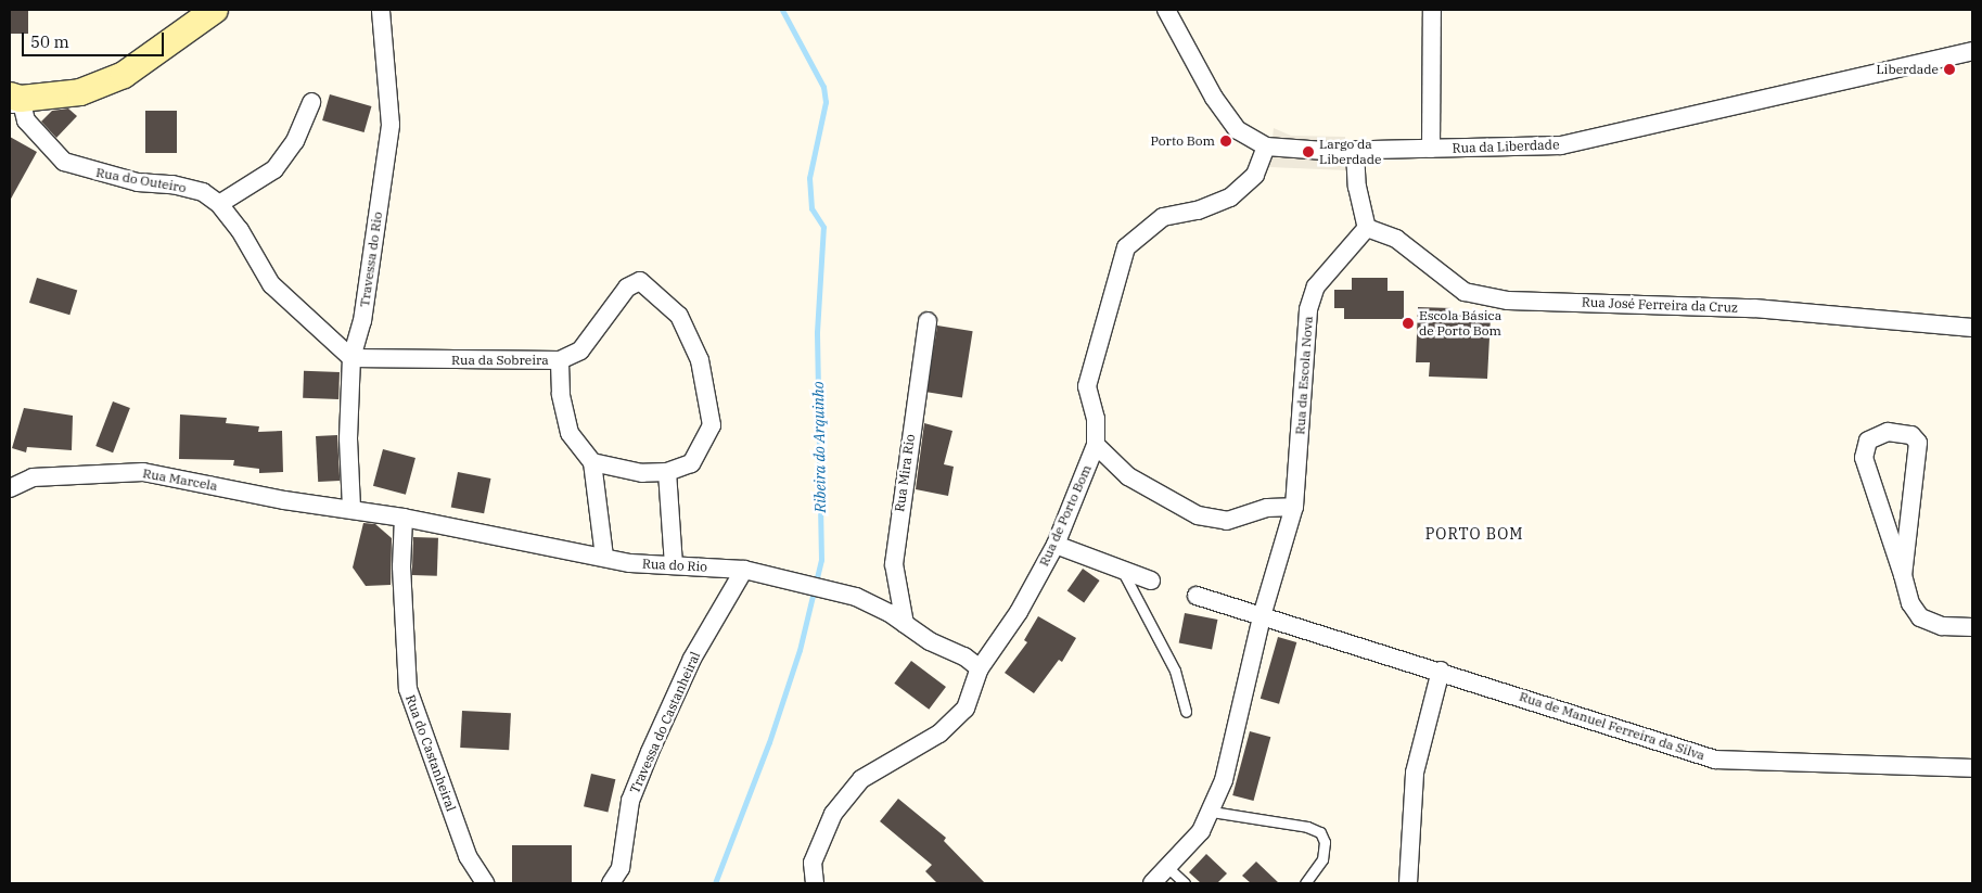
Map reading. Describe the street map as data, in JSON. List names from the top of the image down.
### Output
{
  "streets": {
    "street": [
      "Rua da Liberdade",
      "Rua do Outeiro",
      "Travessa do Rio",
      "Rua José Ferreira da Cruz",
      "Rua da Sobreira",
      "Rua da Escola Nova",
      "Rua Mira Rio",
      "Rua Marcela",
      "Rua de Porto Bom",
      "Rua do Rio",
      "Travessa do Castanheiral",
      "Rua de Manuel Ferreira da Silva",
      "Rua do Castanheiral"
    ]
  },
  "crossings": [
    ["Rua da Liberdade", "Rua de Porto Bom"],
    ["Rua do Outeiro", "Travessa do Rio"],
    ["Rua do Outeiro", "Rua da Sobreira"],
    ["Travessa do Rio", "Rua da Sobreira"],
    ["Travessa do Rio", "Rua Marcela"],
    ["Travessa do Rio", "Rua do Rio"],
    ["Rua José Ferreira da Cruz", "Rua da Escola Nova"],
    ["Rua da Escola Nova", "Rua de Manuel Ferreira da Silva"],
    ["Rua Mira Rio", "Rua do Rio"],
    ["Rua Marcela", "Rua do Rio"],
    ["Rua de Porto Bom", "Rua do Rio"],
    ["Rua do Rio", "Travessa do Castanheiral"],
    ["Rua do Rio", "Rua do Castanheiral"]
  ],
  "districts": ["PORTO BOM"],
  "water": ["Ribeira do Arquinho"],
  "places": [
    "Liberdade",
    "Porto Bom",
    "Largo da Liberdade",
    "Escola Básica de Porto Bom"
  ],
  "scale_bar": "50 m"
}
